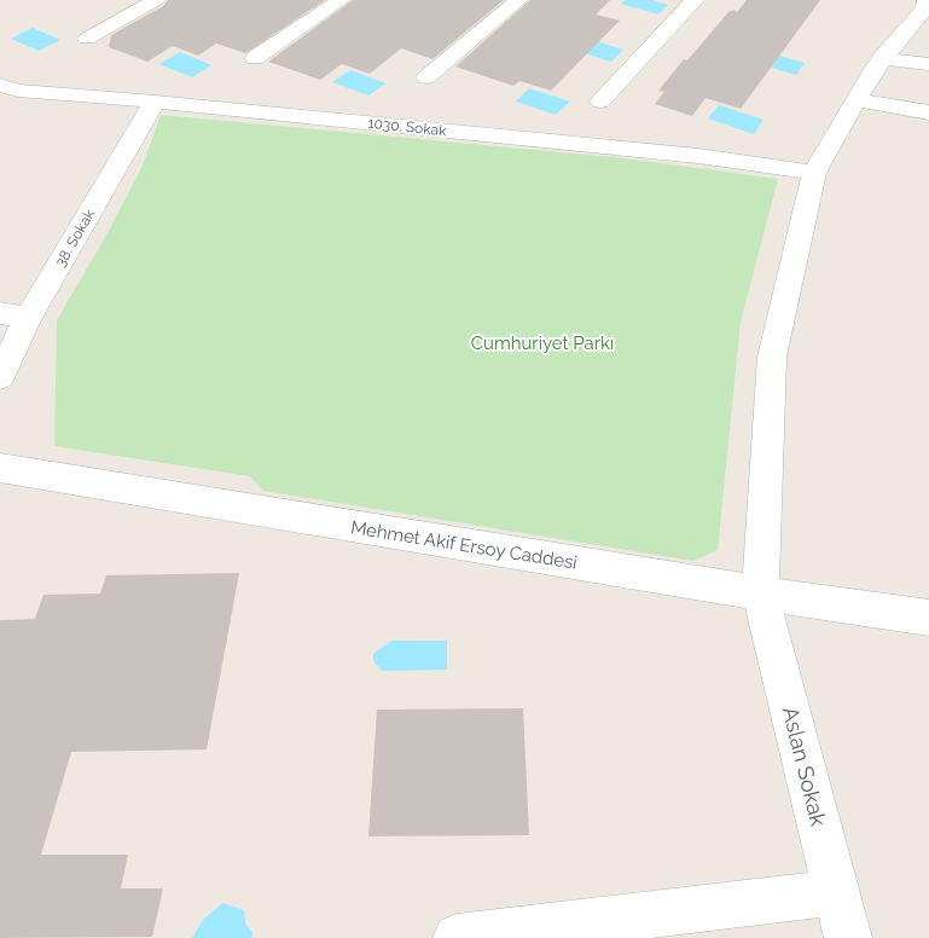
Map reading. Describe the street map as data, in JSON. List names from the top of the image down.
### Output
{
  "streets": {
    "street": [
      "1030. Sokak",
      "38. Sokak",
      "Mehmet Akif Ersoy Caddesi",
      "Aslan Sokak"
    ]
  },
  "crossings": [
    ["1030. Sokak", "38. Sokak"],
    ["1030. Sokak", "Aslan Sokak"],
    ["Mehmet Akif Ersoy Caddesi", "Aslan Sokak"]
  ],
  "parks": ["Cumhuriyet Parkı"]
}
